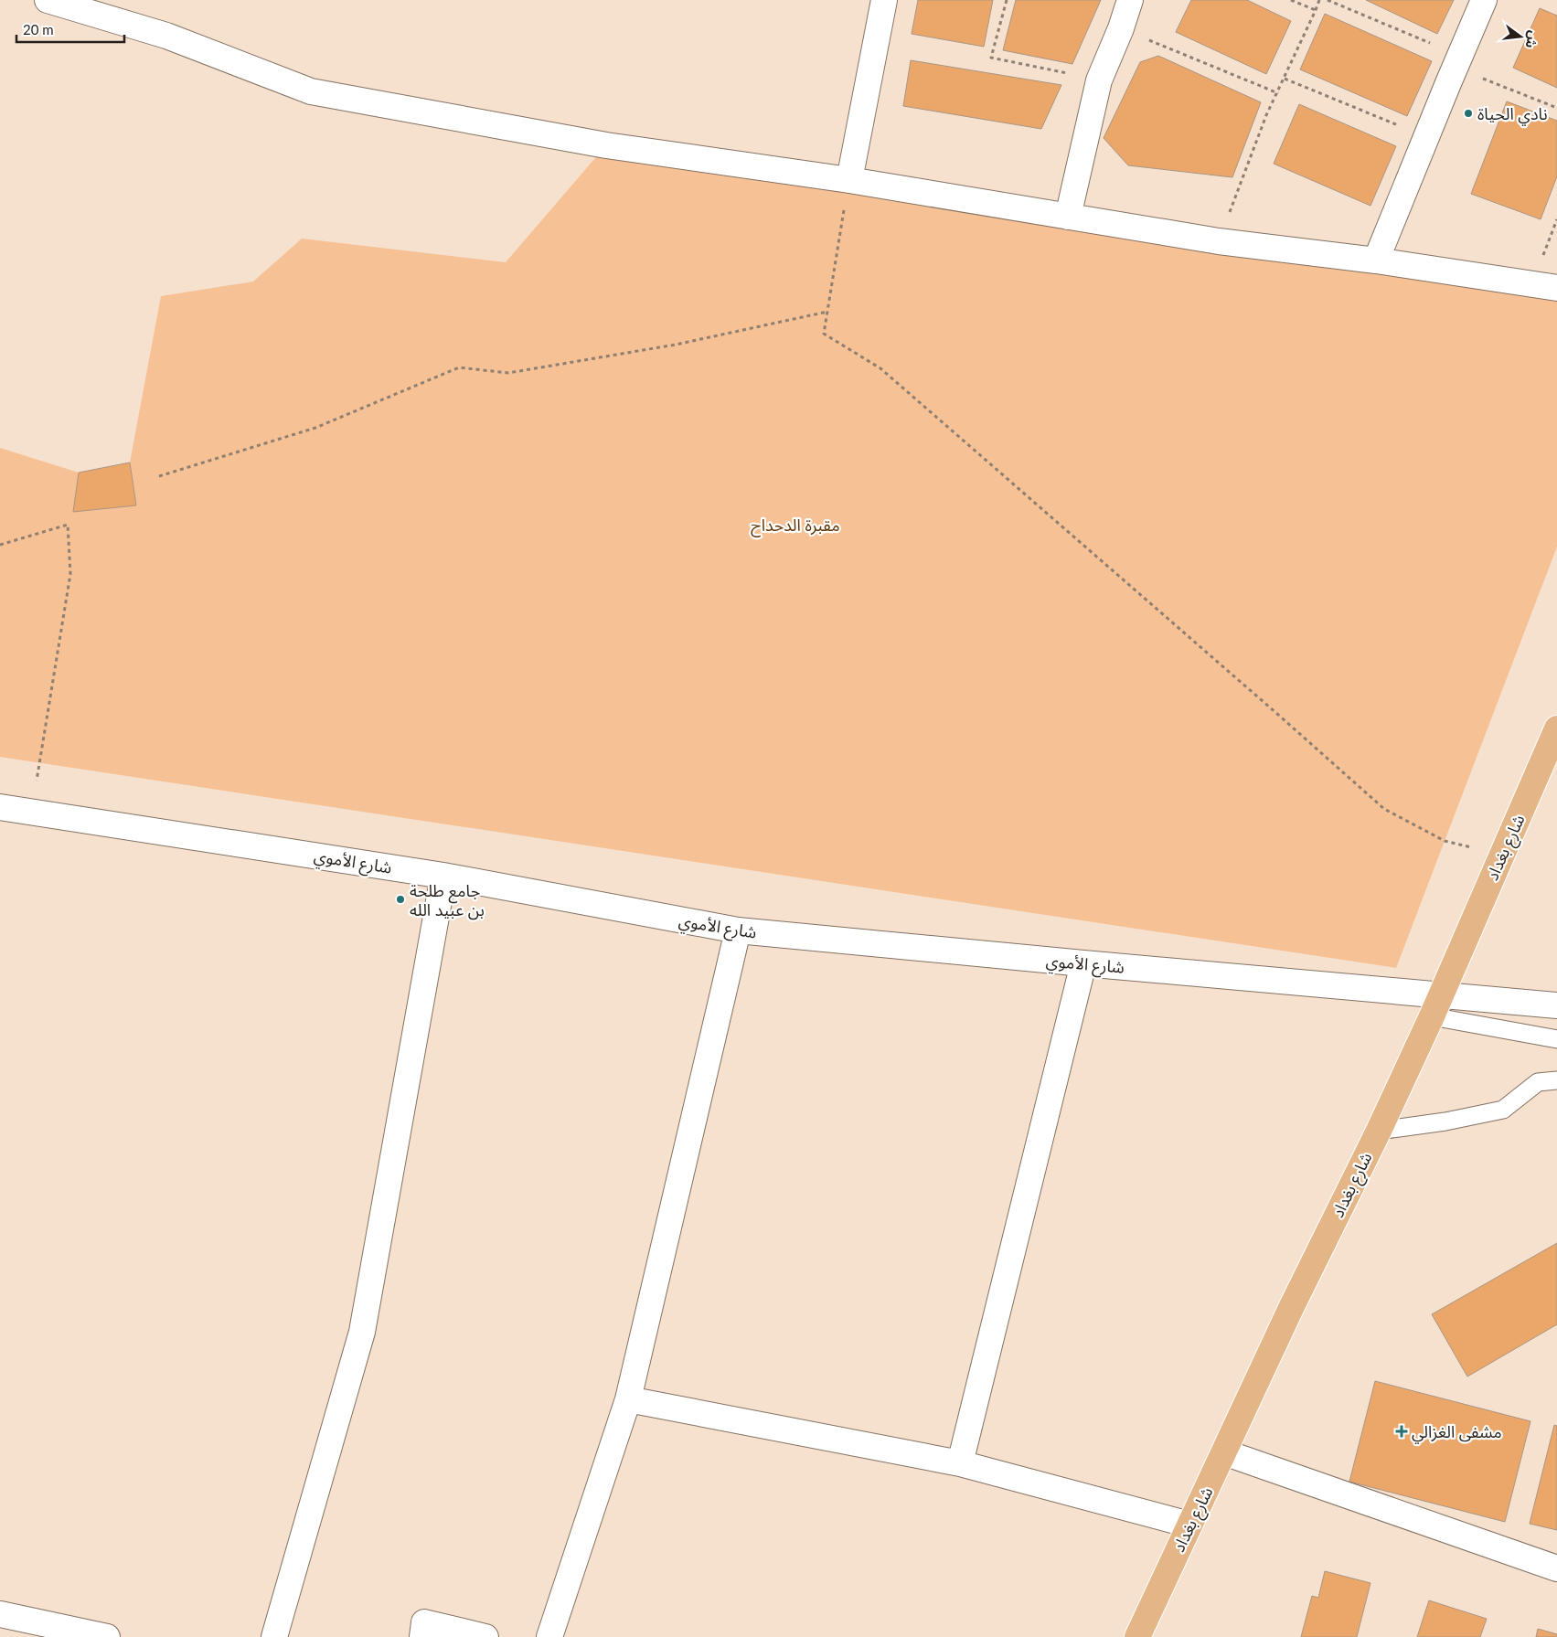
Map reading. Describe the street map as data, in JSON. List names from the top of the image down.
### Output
{
  "streets": {
    "main road": ["شارع بغداد"],
    "street": ["شارع الأموي"]
  },
  "crossings": [
    ["شارع بغداد", "شارع الأموي"]
  ],
  "parks": ["مقبرة الدحداح"],
  "places": {
    "other": ["نادي الحياة", "جامع طلحة بن عبيد الله"],
    "health": ["مشفى الغزالي"]
  },
  "scale_bar": "20 m",
  "north": "right"
}
